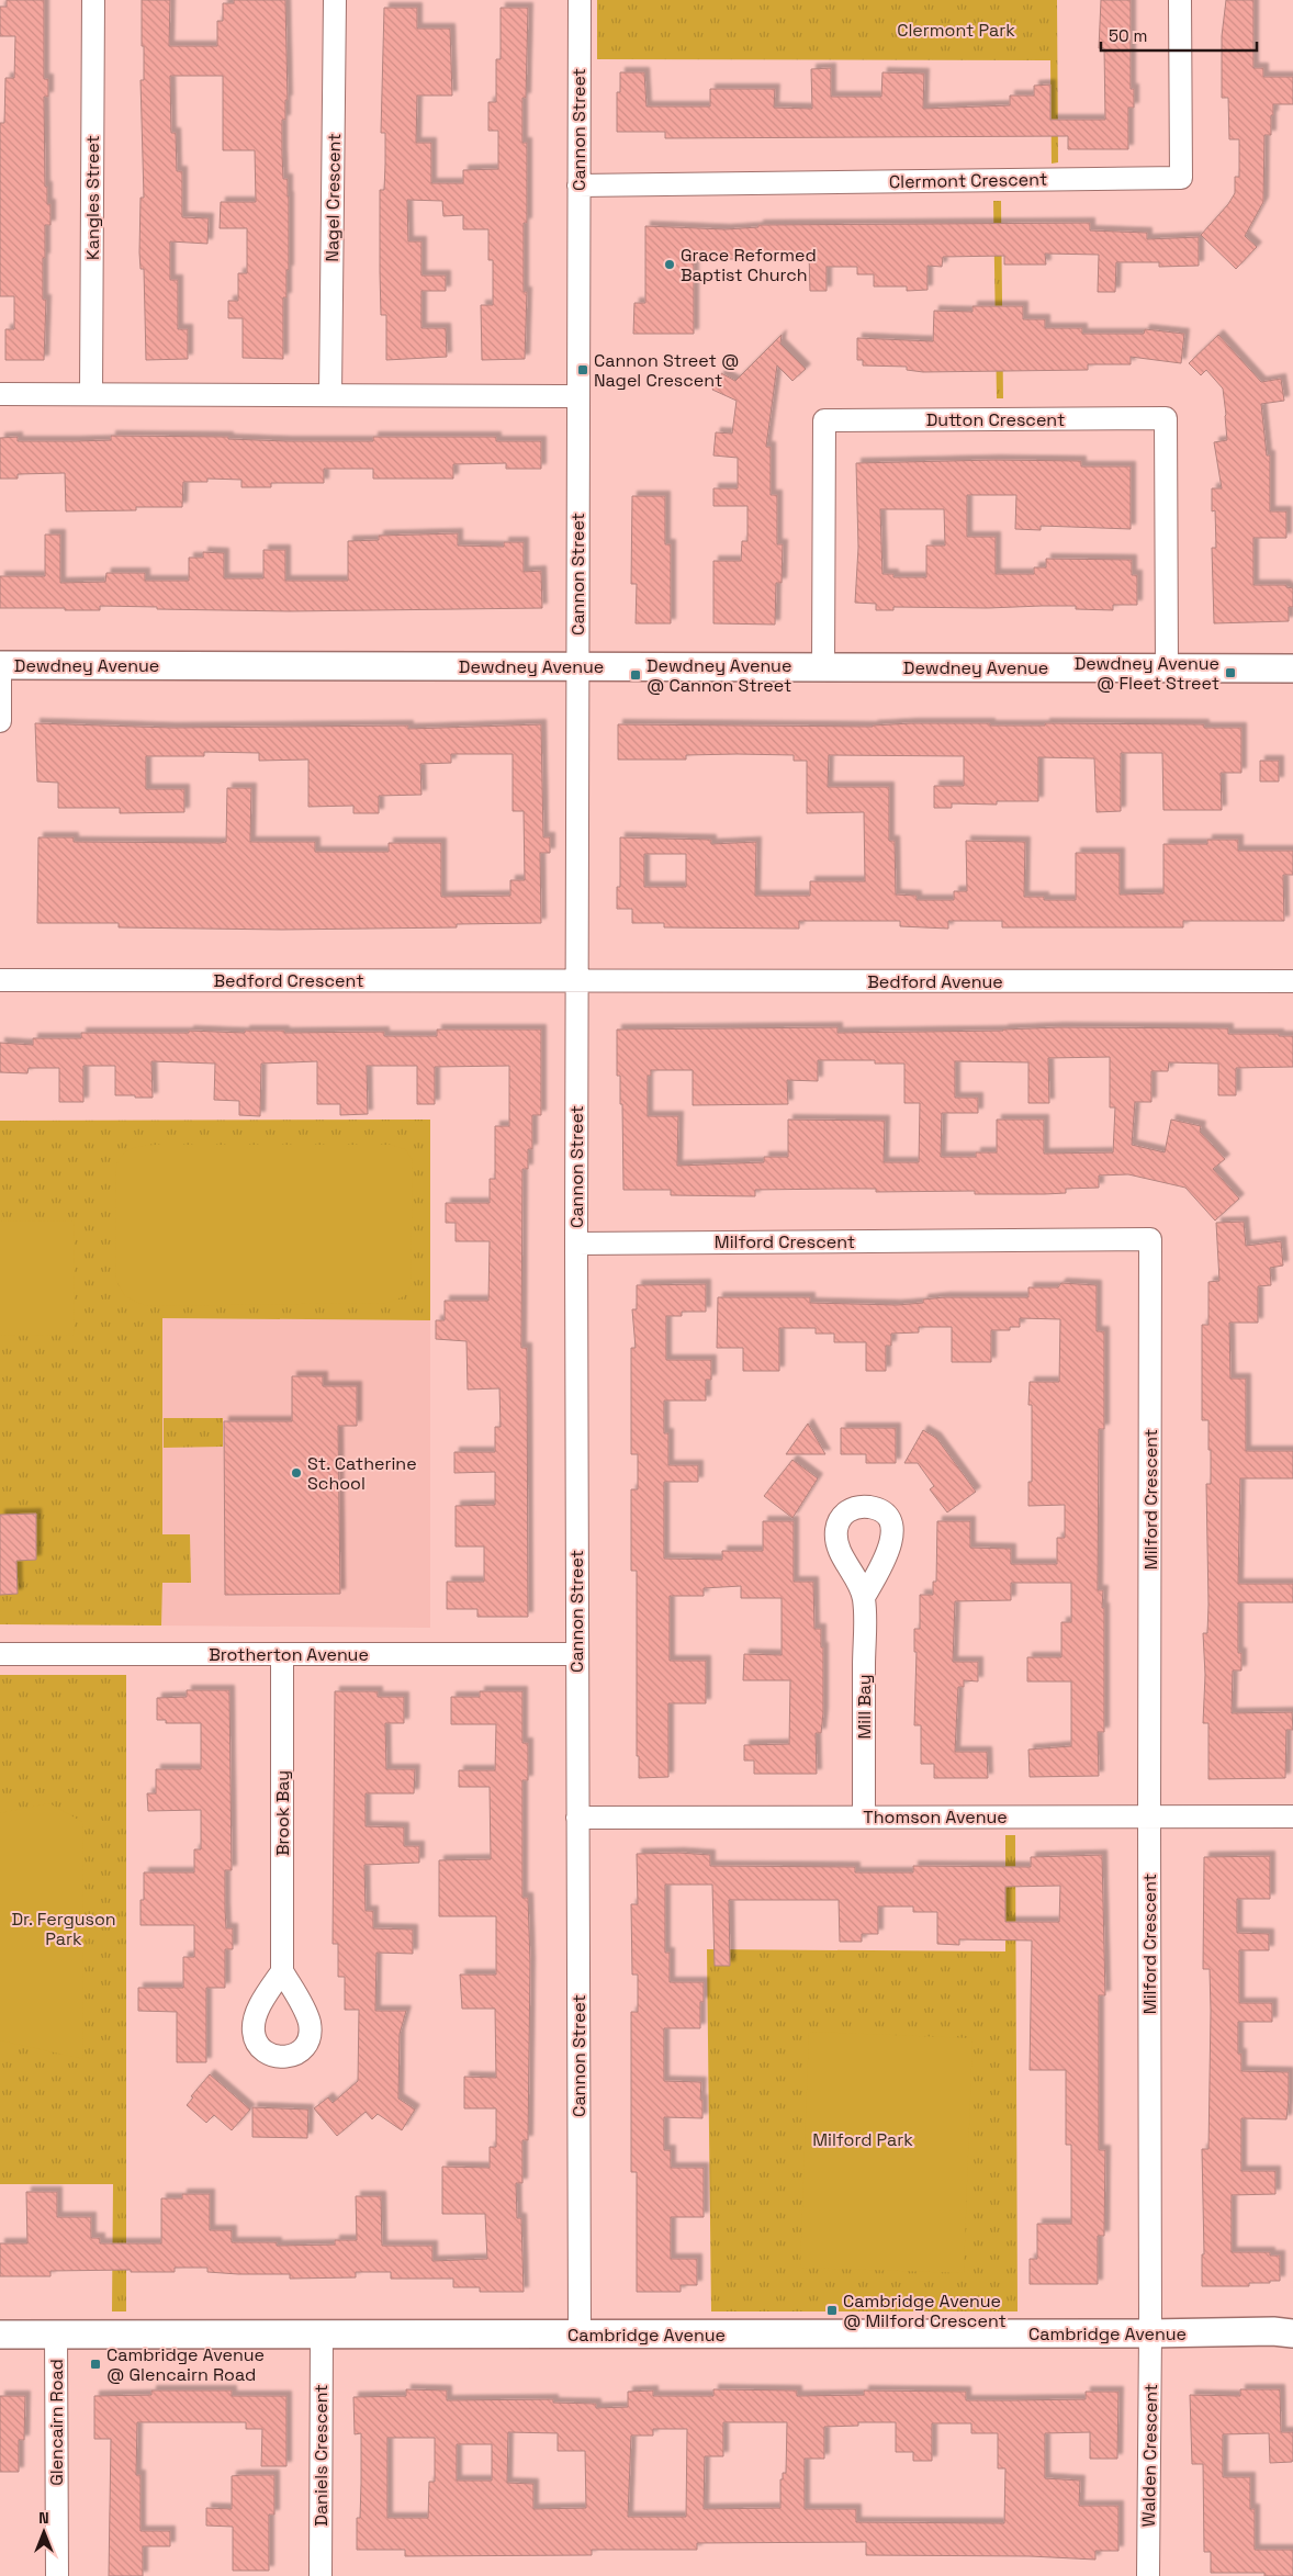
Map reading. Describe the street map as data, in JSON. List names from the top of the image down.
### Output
{
  "streets": {
    "street": [
      "Cannon Street",
      "Clermont Crescent",
      "Kangles Street",
      "Nagel Crescent",
      "Dutton Crescent",
      "Dewdney Avenue",
      "Bedford Crescent",
      "Bedford Avenue",
      "Milford Crescent",
      "Brotherton Avenue",
      "Mill Bay",
      "Brook Bay",
      "Thomson Avenue",
      "Cambridge Avenue",
      "Glencairn Road",
      "Daniels Crescent",
      "Walden Crescent"
    ]
  },
  "crossings": [
    ["Cannon Street", "Clermont Crescent"],
    ["Cannon Street", "Dewdney Avenue"],
    ["Cannon Street", "Bedford Crescent"],
    ["Cannon Street", "Bedford Avenue"],
    ["Cannon Street", "Milford Crescent"],
    ["Cannon Street", "Brotherton Avenue"],
    ["Cannon Street", "Thomson Avenue"],
    ["Cannon Street", "Cambridge Avenue"],
    ["Dutton Crescent", "Dewdney Avenue"],
    ["Bedford Crescent", "Bedford Avenue"],
    ["Milford Crescent", "Thomson Avenue"],
    ["Milford Crescent", "Cambridge Avenue"],
    ["Milford Crescent", "Walden Crescent"],
    ["Brotherton Avenue", "Brook Bay"],
    ["Mill Bay", "Thomson Avenue"],
    ["Cambridge Avenue", "Glencairn Road"],
    ["Cambridge Avenue", "Daniels Crescent"],
    ["Cambridge Avenue", "Walden Crescent"]
  ],
  "parks": ["Clermont Park", "Dr. Ferguson Park", "Milford Park"],
  "places": {
    "other": ["Grace Reformed Baptist Church", "St. Catherine School"],
    "transit": [
      "Cannon Street @ Nagel Crescent",
      "Dewdney Avenue @ Fleet Street",
      "Dewdney Avenue @ Cannon Street",
      "Cambridge Avenue @ Milford Crescent",
      "Cambridge Avenue @ Glencairn Road"
    ]
  },
  "scale_bar": "50 m",
  "north": "top"
}
